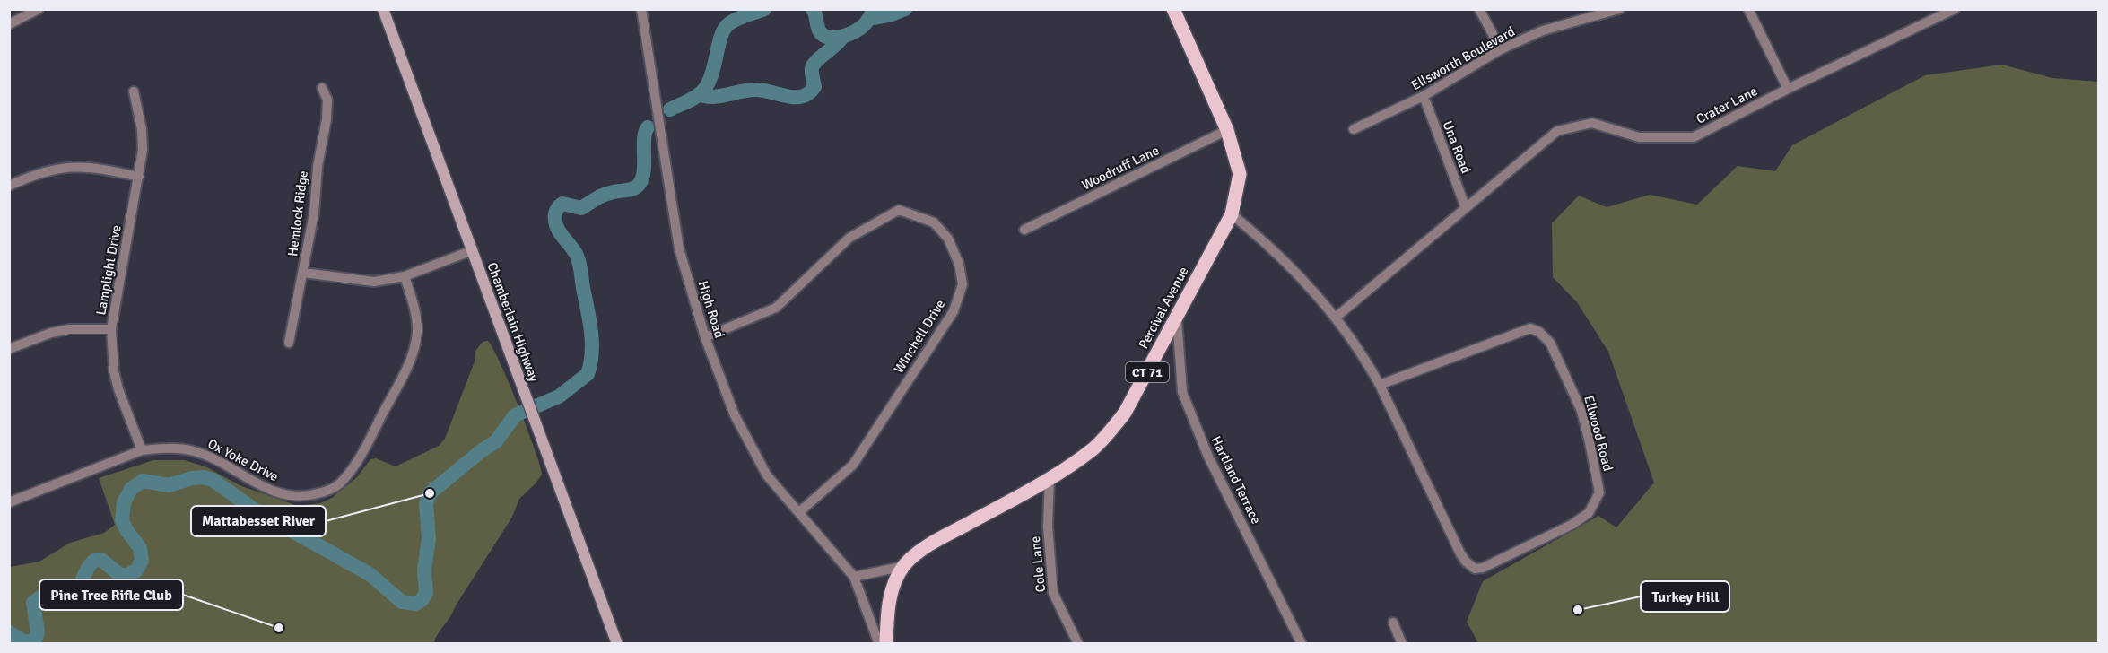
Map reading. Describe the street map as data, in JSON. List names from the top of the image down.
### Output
{
  "streets": {
    "main road": ["Percival Avenue", "Chamberlain Highway", "CT 71"],
    "street": [
      "Ellsworth Boulevard",
      "Crater Lane",
      "Una Road",
      "Woodruff Lane",
      "Hemlock Ridge",
      "Lamplight Drive",
      "High Road",
      "Winchell Drive",
      "Ellwood Road",
      "Ox Yoke Drive",
      "Hartland Terrace",
      "Cole Lane"
    ]
  },
  "crossings": [
    ["Ellsworth Boulevard", "Una Road"],
    ["Crater Lane", "Una Road"],
    ["Crater Lane", "Ellwood Road"],
    ["Woodruff Lane", "Percival Avenue"],
    ["Lamplight Drive", "Ox Yoke Drive"],
    ["Percival Avenue", "Ellwood Road"],
    ["Percival Avenue", "Hartland Terrace"],
    ["Percival Avenue", "Cole Lane"],
    ["High Road", "Winchell Drive"]
  ],
  "places": ["Mattabesset River", "Turkey Hill", "Pine Tree Rifle Club"]
}
